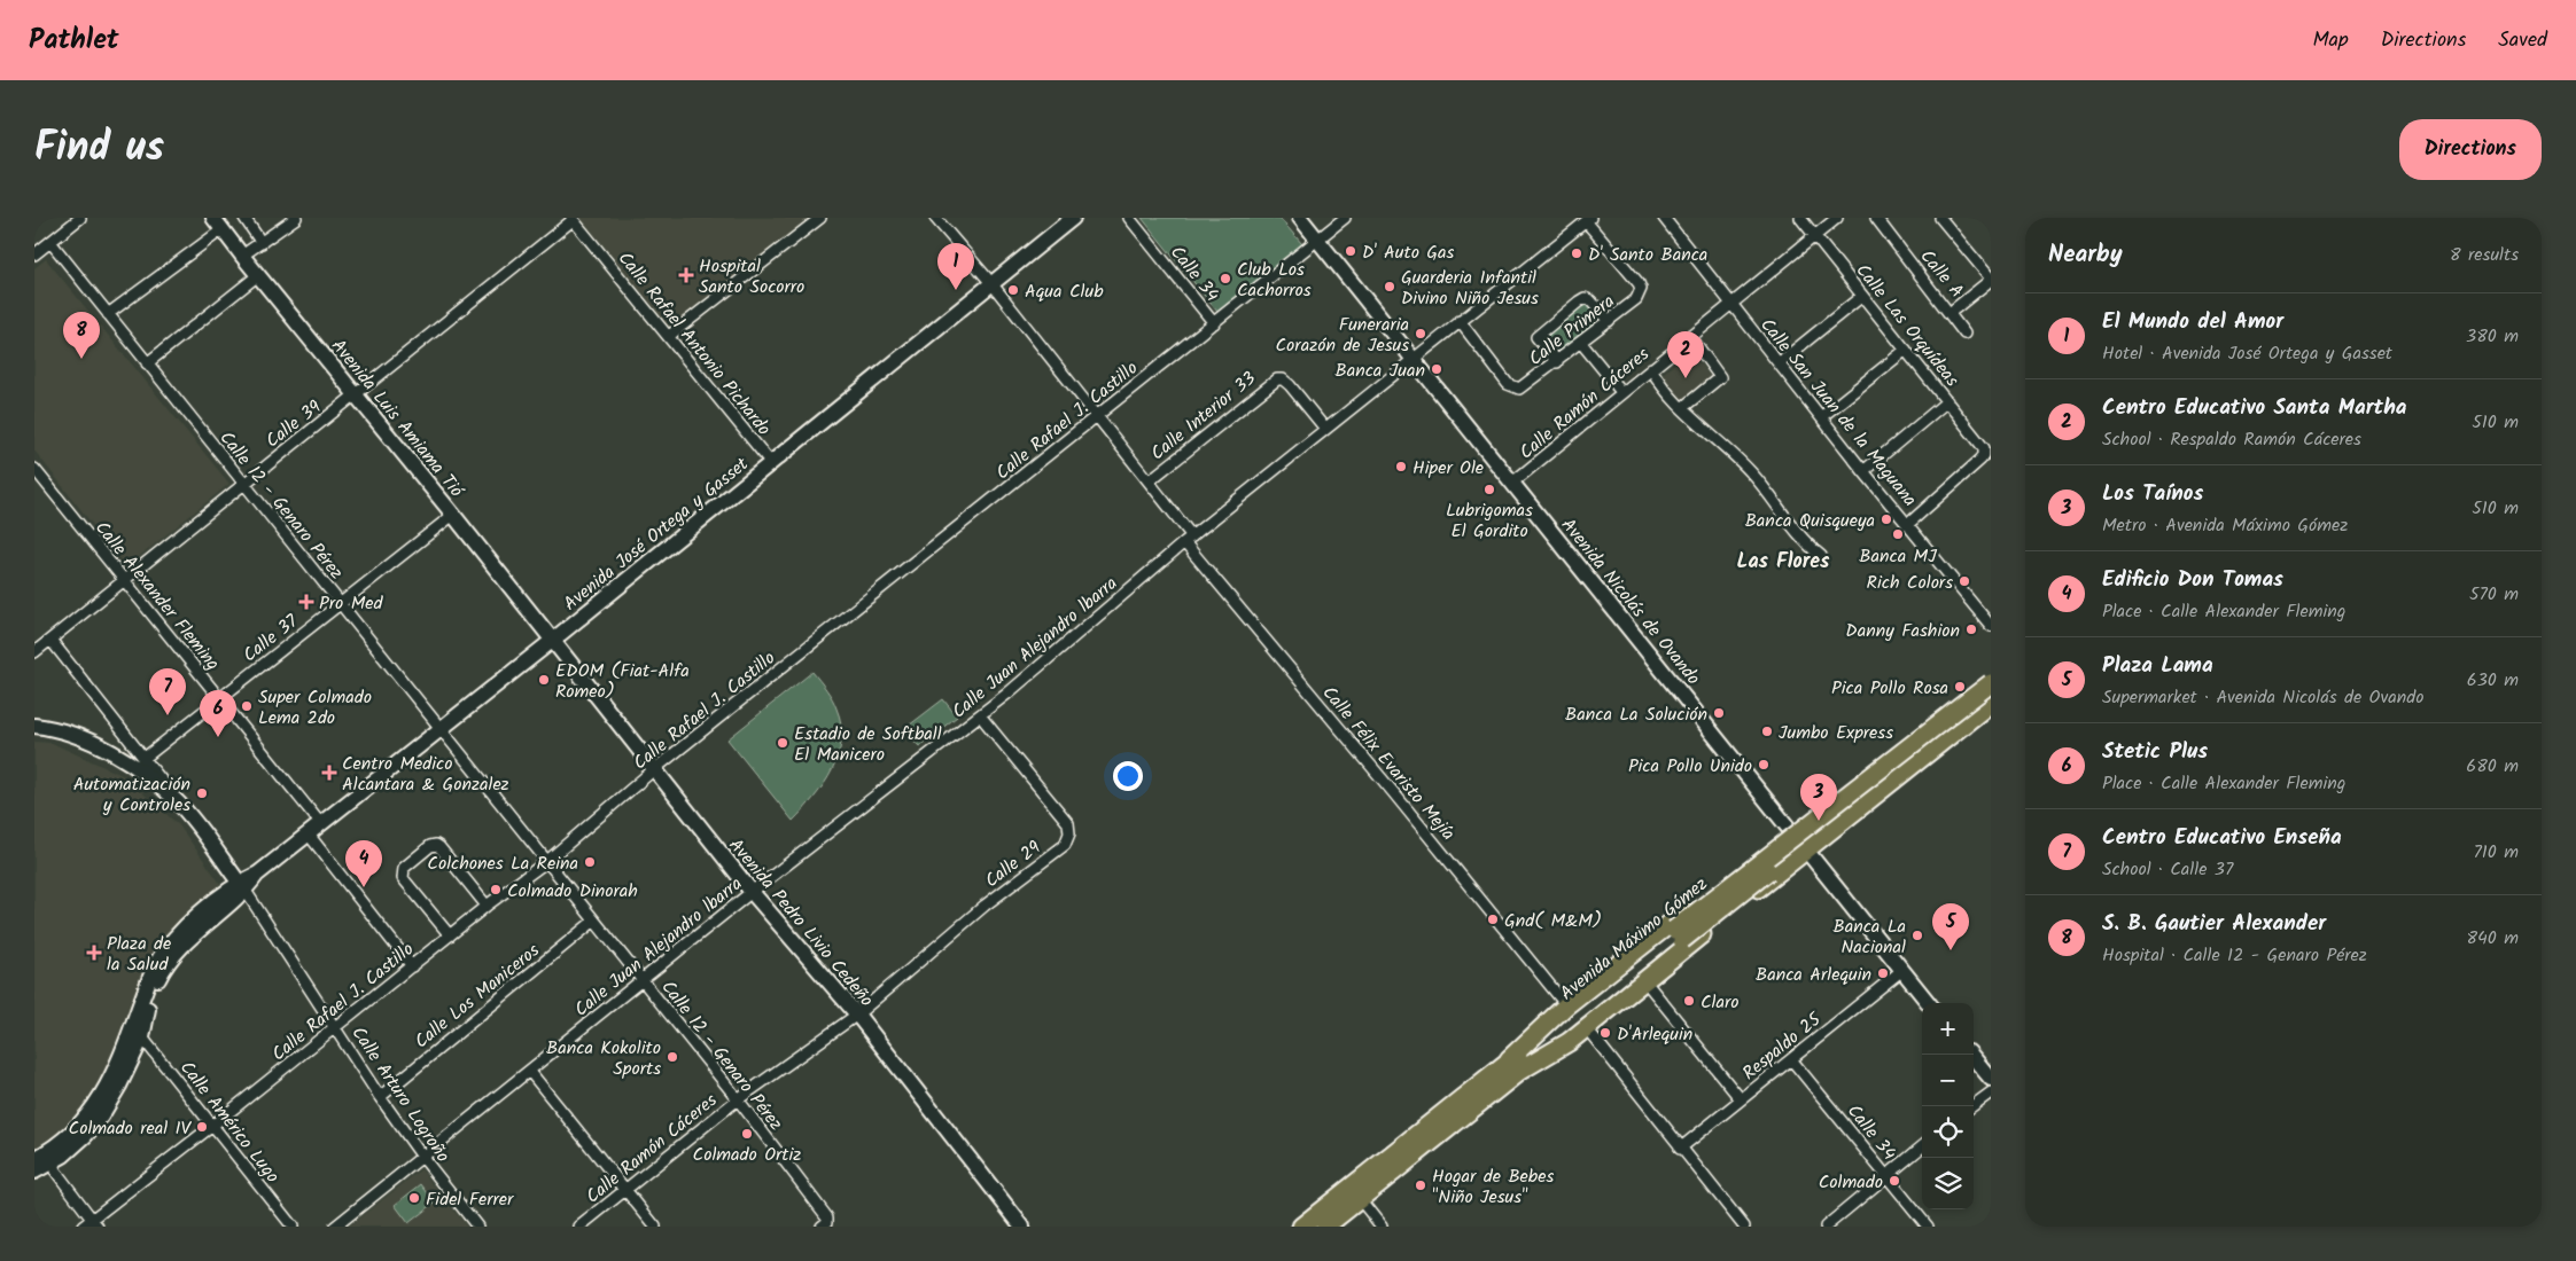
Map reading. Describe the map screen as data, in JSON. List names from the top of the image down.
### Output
{
  "streets": {
    "main road": [
      "Avenida Luis Amiama Tió",
      "Avenida José Ortega y Gasset",
      "Avenida Nicolás de Ovando",
      "Avenida Pedro Livio Cedeño",
      "Avenida Máximo Gómez"
    ],
    "street": [
      "Calle 34",
      "Calle A",
      "Calle Las Orquídeas",
      "Calle Primera",
      "Calle Rafael Antonio Pichardo",
      "Calle Ramón Cáceres",
      "Calle San Juan de la Maguana",
      "Calle Interior 33",
      "Calle Rafael J. Castillo",
      "Calle 39",
      "Calle 12 - Genaro Pérez",
      "Calle Alexander Fleming",
      "Calle 37",
      "Calle Juan Alejandro lbarra",
      "Calle Félix Evaristo Mejía",
      "Calle 29",
      "Calle Los Maniceros",
      "Respaldo 25",
      "Calle Arturo Logroño",
      "Calle Américo Lugo"
    ]
  },
  "crossings": [
    ["Calle 34", "Calle Rafael J. Castillo"],
    ["Calle 34", "Respaldo 25"],
    ["Calle Las Orquídeas", "Calle Ramón Cáceres"],
    ["Calle Las Orquídeas", "Calle San Juan de la Maguana"],
    ["Calle Primera", "Calle Juan Alejandro lbarra"],
    ["Calle Rafael Antonio Pichardo", "Calle 39"],
    ["Calle Rafael Antonio Pichardo", "Avenida José Ortega y Gasset"],
    ["Calle Ramón Cáceres", "Calle San Juan de la Maguana"],
    ["Calle Ramón Cáceres", "Calle 12 - Genaro Pérez"],
    ["Calle Ramón Cáceres", "Avenida Nicolás de Ovando"],
    ["Calle Ramón Cáceres", "Calle 29"],
    ["Calle Ramón Cáceres", "Avenida Pedro Livio Cedeño"],
    ["Calle Interior 33", "Calle Juan Alejandro lbarra"],
    ["Calle Interior 33", "Calle Félix Evaristo Mejía"],
    ["Avenida Luis Amiama Tió", "Calle 39"],
    ["Avenida Luis Amiama Tió", "Avenida José Ortega y Gasset"],
    ["Avenida Luis Amiama Tió", "Calle 37"],
    ["Avenida Luis Amiama Tió", "Avenida Pedro Livio Cedeño"],
    ["Calle Rafael J. Castillo", "Calle 12 - Genaro Pérez"],
    ["Calle Rafael J. Castillo", "Avenida Nicolás de Ovando"],
    ["Calle Rafael J. Castillo", "Calle Félix Evaristo Mejía"],
    ["Calle Rafael J. Castillo", "Avenida Pedro Livio Cedeño"],
    ["Calle Rafael J. Castillo", "Calle Arturo Logroño"],
    ["Calle Rafael J. Castillo", "Calle Américo Lugo"],
    ["Calle 39", "Calle 12 - Genaro Pérez"],
    ["Calle 39", "Calle Alexander Fleming"],
    ["Calle 12 - Genaro Pérez", "Avenida José Ortega y Gasset"],
    ["Calle 12 - Genaro Pérez", "Calle 37"],
    ["Calle 12 - Genaro Pérez", "Calle Juan Alejandro lbarra"],
    ["Calle 12 - Genaro Pérez", "Calle Los Maniceros"],
    ["Avenida José Ortega y Gasset", "Calle Alexander Fleming"],
    ["Avenida José Ortega y Gasset", "Calle Félix Evaristo Mejía"],
    ["Avenida José Ortega y Gasset", "Avenida Pedro Livio Cedeño"],
    ["Avenida José Ortega y Gasset", "Calle Arturo Logroño"],
    ["Avenida José Ortega y Gasset", "Calle Américo Lugo"],
    ["Calle Alexander Fleming", "Calle 37"],
    ["Avenida Nicolás de Ovando", "Calle Juan Alejandro lbarra"],
    ["Avenida Nicolás de Ovando", "Respaldo 25"],
    ["Calle Juan Alejandro lbarra", "Calle Félix Evaristo Mejía"],
    ["Calle Juan Alejandro lbarra", "Calle 29"],
    ["Calle Juan Alejandro lbarra", "Avenida Pedro Livio Cedeño"],
    ["Calle Juan Alejandro lbarra", "Calle Arturo Logroño"],
    ["Calle 29", "Avenida Pedro Livio Cedeño"],
    ["Calle Los Maniceros", "Calle Arturo Logroño"]
  ],
  "districts": ["Las Flores"],
  "places": {
    "other": [
      "D' Auto Gas",
      "D' Santo Banca",
      "Club Los Cachorros",
      "Guarderia Infantil Divino Niño Jesus",
      "Aqua Club",
      "Funeraria Corazón de Jesus",
      "Banca Juan",
      "Hiper Ole",
      "Lubrigomas El Gordito",
      "Banca Quisqueya",
      "Banca MJ",
      "Rich Colors",
      "Danny Fashion",
      "EDOM (Fiat-Alfa Romeo)",
      "Pica Pollo Rosa",
      "Super Colmado Lema 2do",
      "Banca La Solución",
      "Jumbo Express",
      "Estadio de Softball El Manicero",
      "Pica Pollo Unido",
      "Automatización y Controles",
      "Colchones La Reina",
      "Colmado Dinorah",
      "Gnd( M&M)",
      "Banca La Nacional",
      "Banca Arlequin",
      "Claro",
      "D'Arlequin",
      "Banca Kokolito Sports",
      "Colmado real IV",
      "Colmado Ortiz",
      "Colmado",
      "Hogar de Bebes \"Niño Jesus\"",
      "Fidel Ferrer"
    ],
    "health": [
      "Hospital Santo Socorro",
      "Pro Med",
      "Centro Medico Alcantara & Gonzalez",
      "Plaza de la Salud"
    ]
  },
  "page": {
    "header": "Pathlet",
    "nav": ["Map", "Directions", "Saved"],
    "title": "Find us",
    "buttons": "Directions",
    "heading": ["Nearby", "8 results"],
    "pins": [
      "1",
      "8",
      "2",
      "7",
      "6",
      "3",
      "4",
      "5"
    ],
    "list": [
      {
        "mark": "1",
        "name": "El Mundo del Amor",
        "note": "Hotel · Avenida José Ortega y Gasset",
        "value": "380 m"
      },
      {
        "mark": "2",
        "name": "Centro Educativo Santa Martha",
        "note": "School · Respaldo Ramón Cáceres",
        "value": "510 m"
      },
      {
        "mark": "3",
        "name": "Los Taínos",
        "note": "Metro · Avenida Máximo Gómez",
        "value": "510 m"
      },
      {
        "mark": "4",
        "name": "Edificio Don Tomas",
        "note": "Place · Calle Alexander Fleming",
        "value": "570 m"
      },
      {
        "mark": "5",
        "name": "Plaza Lama",
        "note": "Supermarket · Avenida Nicolás de Ovando",
        "value": "630 m"
      },
      {
        "mark": "6",
        "name": "Stetic Plus",
        "note": "Place · Calle Alexander Fleming",
        "value": "680 m"
      },
      {
        "mark": "7",
        "name": "Centro Educativo Enseña",
        "note": "School · Calle 37",
        "value": "710 m"
      },
      {
        "mark": "8",
        "name": "S. B. Gautier Alexander",
        "note": "Hospital · Calle 12 - Genaro Pérez",
        "value": "840 m"
      }
    ],
    "map_buttons": ["+", "−"]
  }
}
